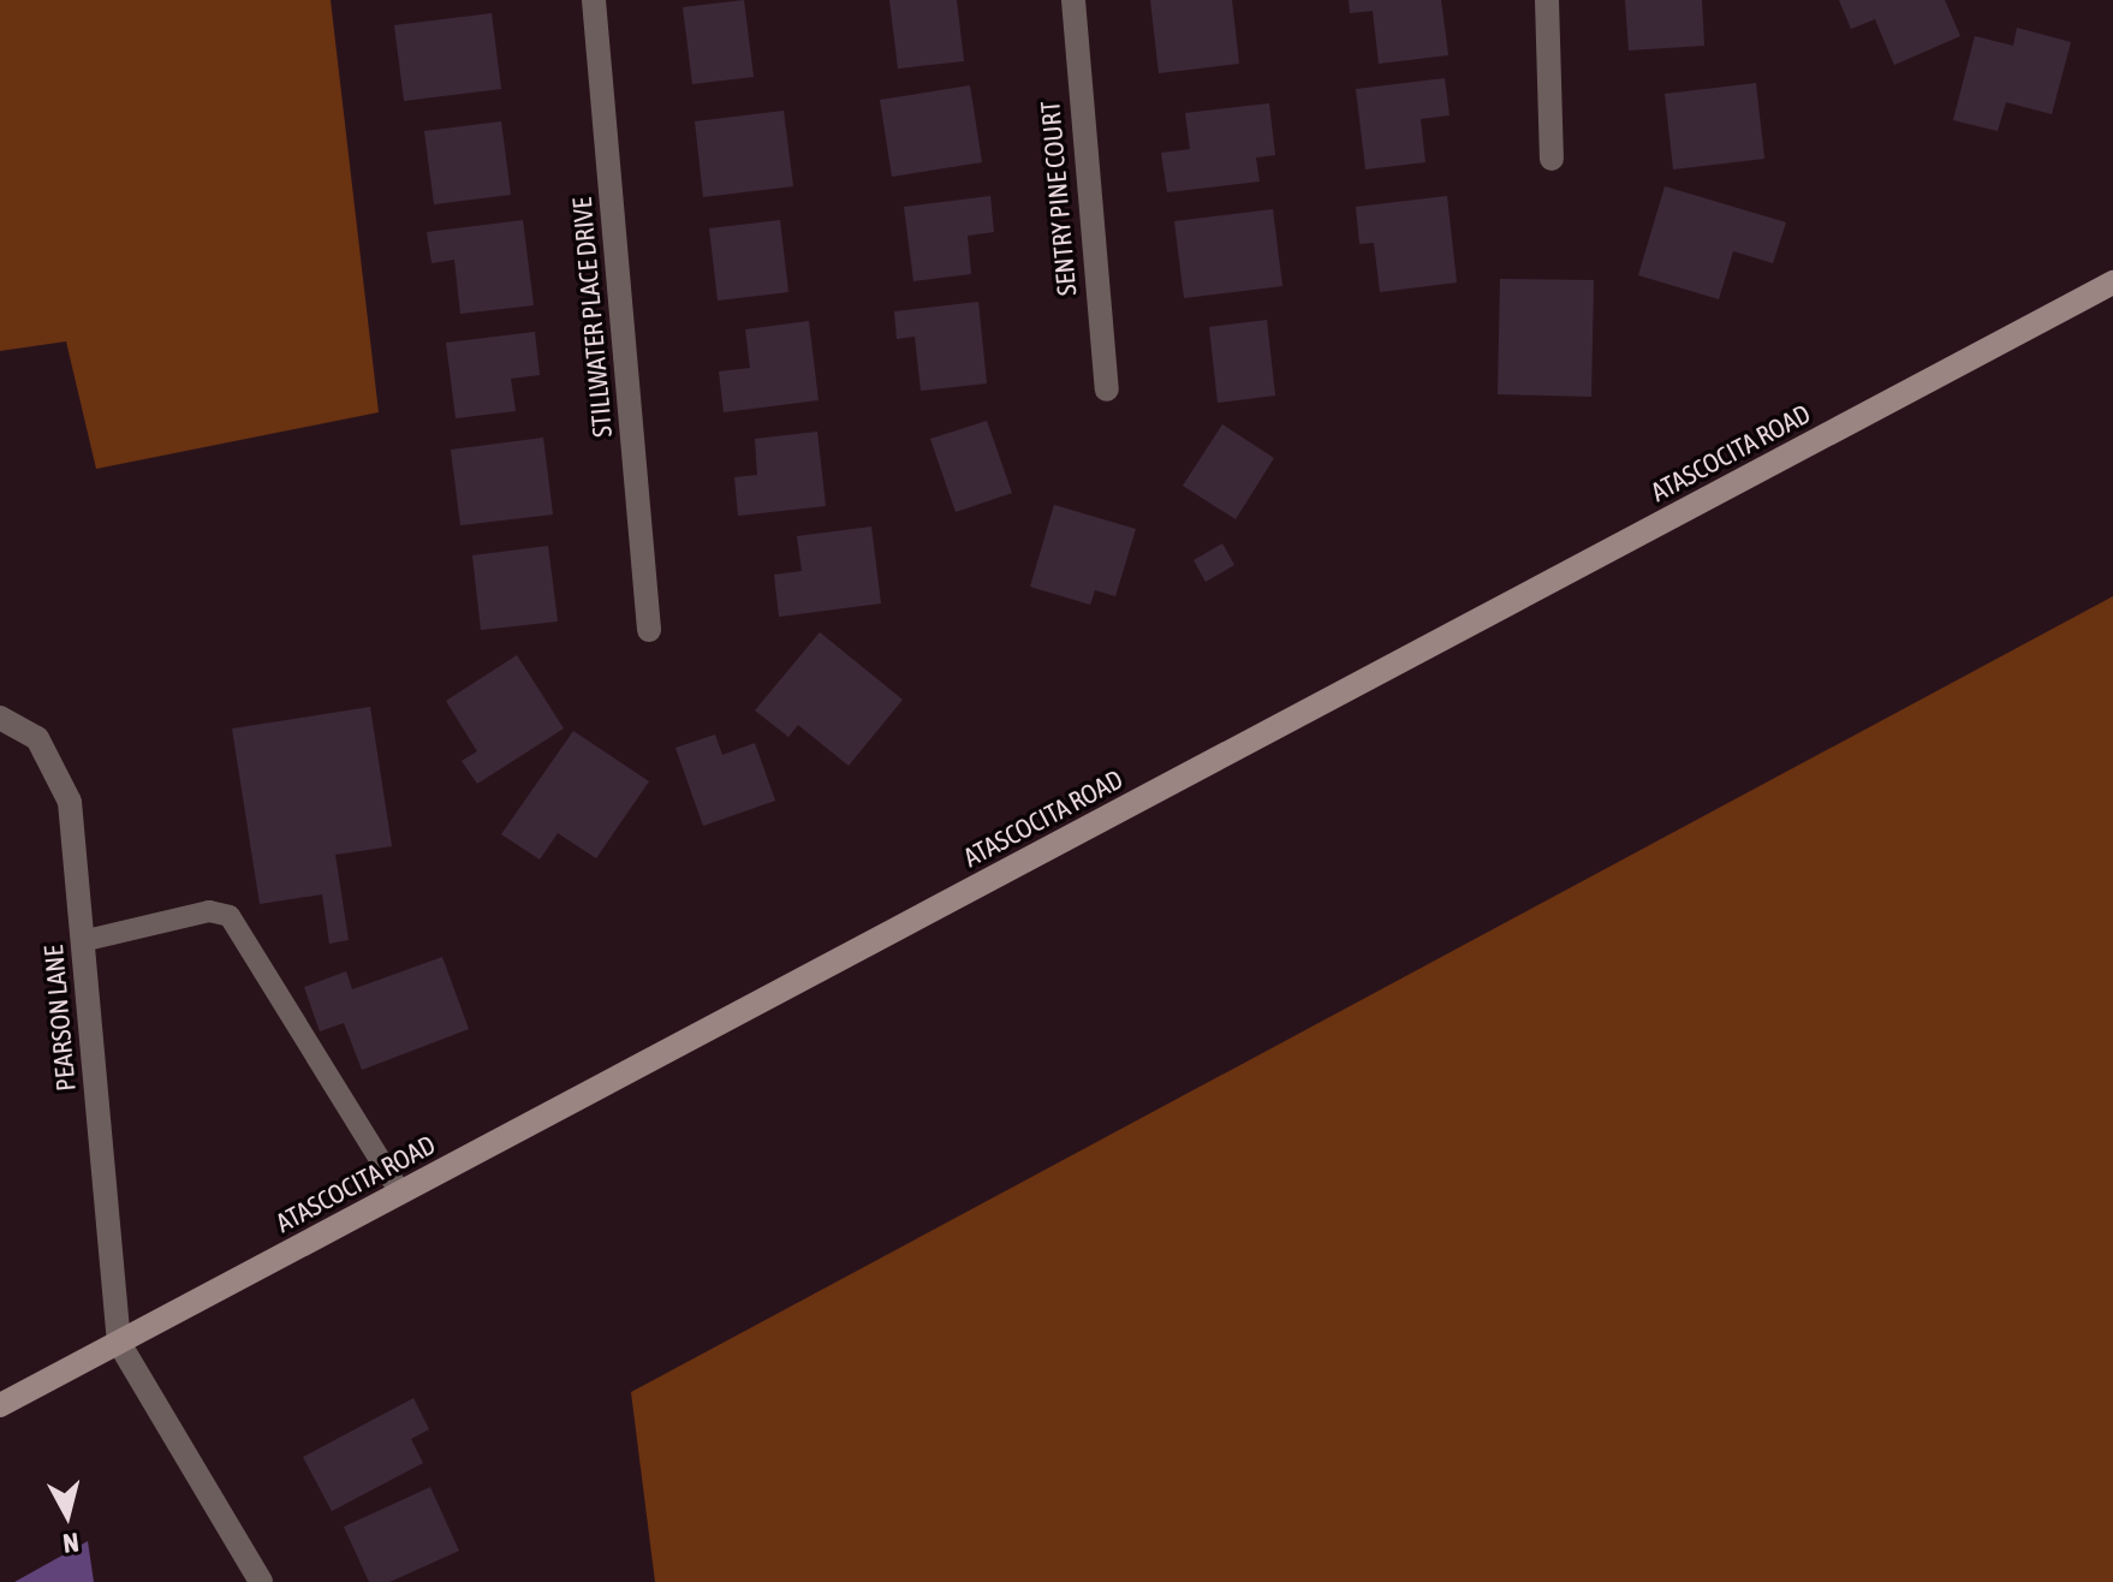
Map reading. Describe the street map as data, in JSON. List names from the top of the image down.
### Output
{
  "streets": {
    "main road": ["ATASCOCITA ROAD"],
    "street": ["SENTRY PINE COURT", "STILLWATER PLACE DRIVE", "PEARSON LANE"]
  },
  "crossings": [
    ["ATASCOCITA ROAD", "PEARSON LANE"]
  ],
  "north": "bottom"
}
